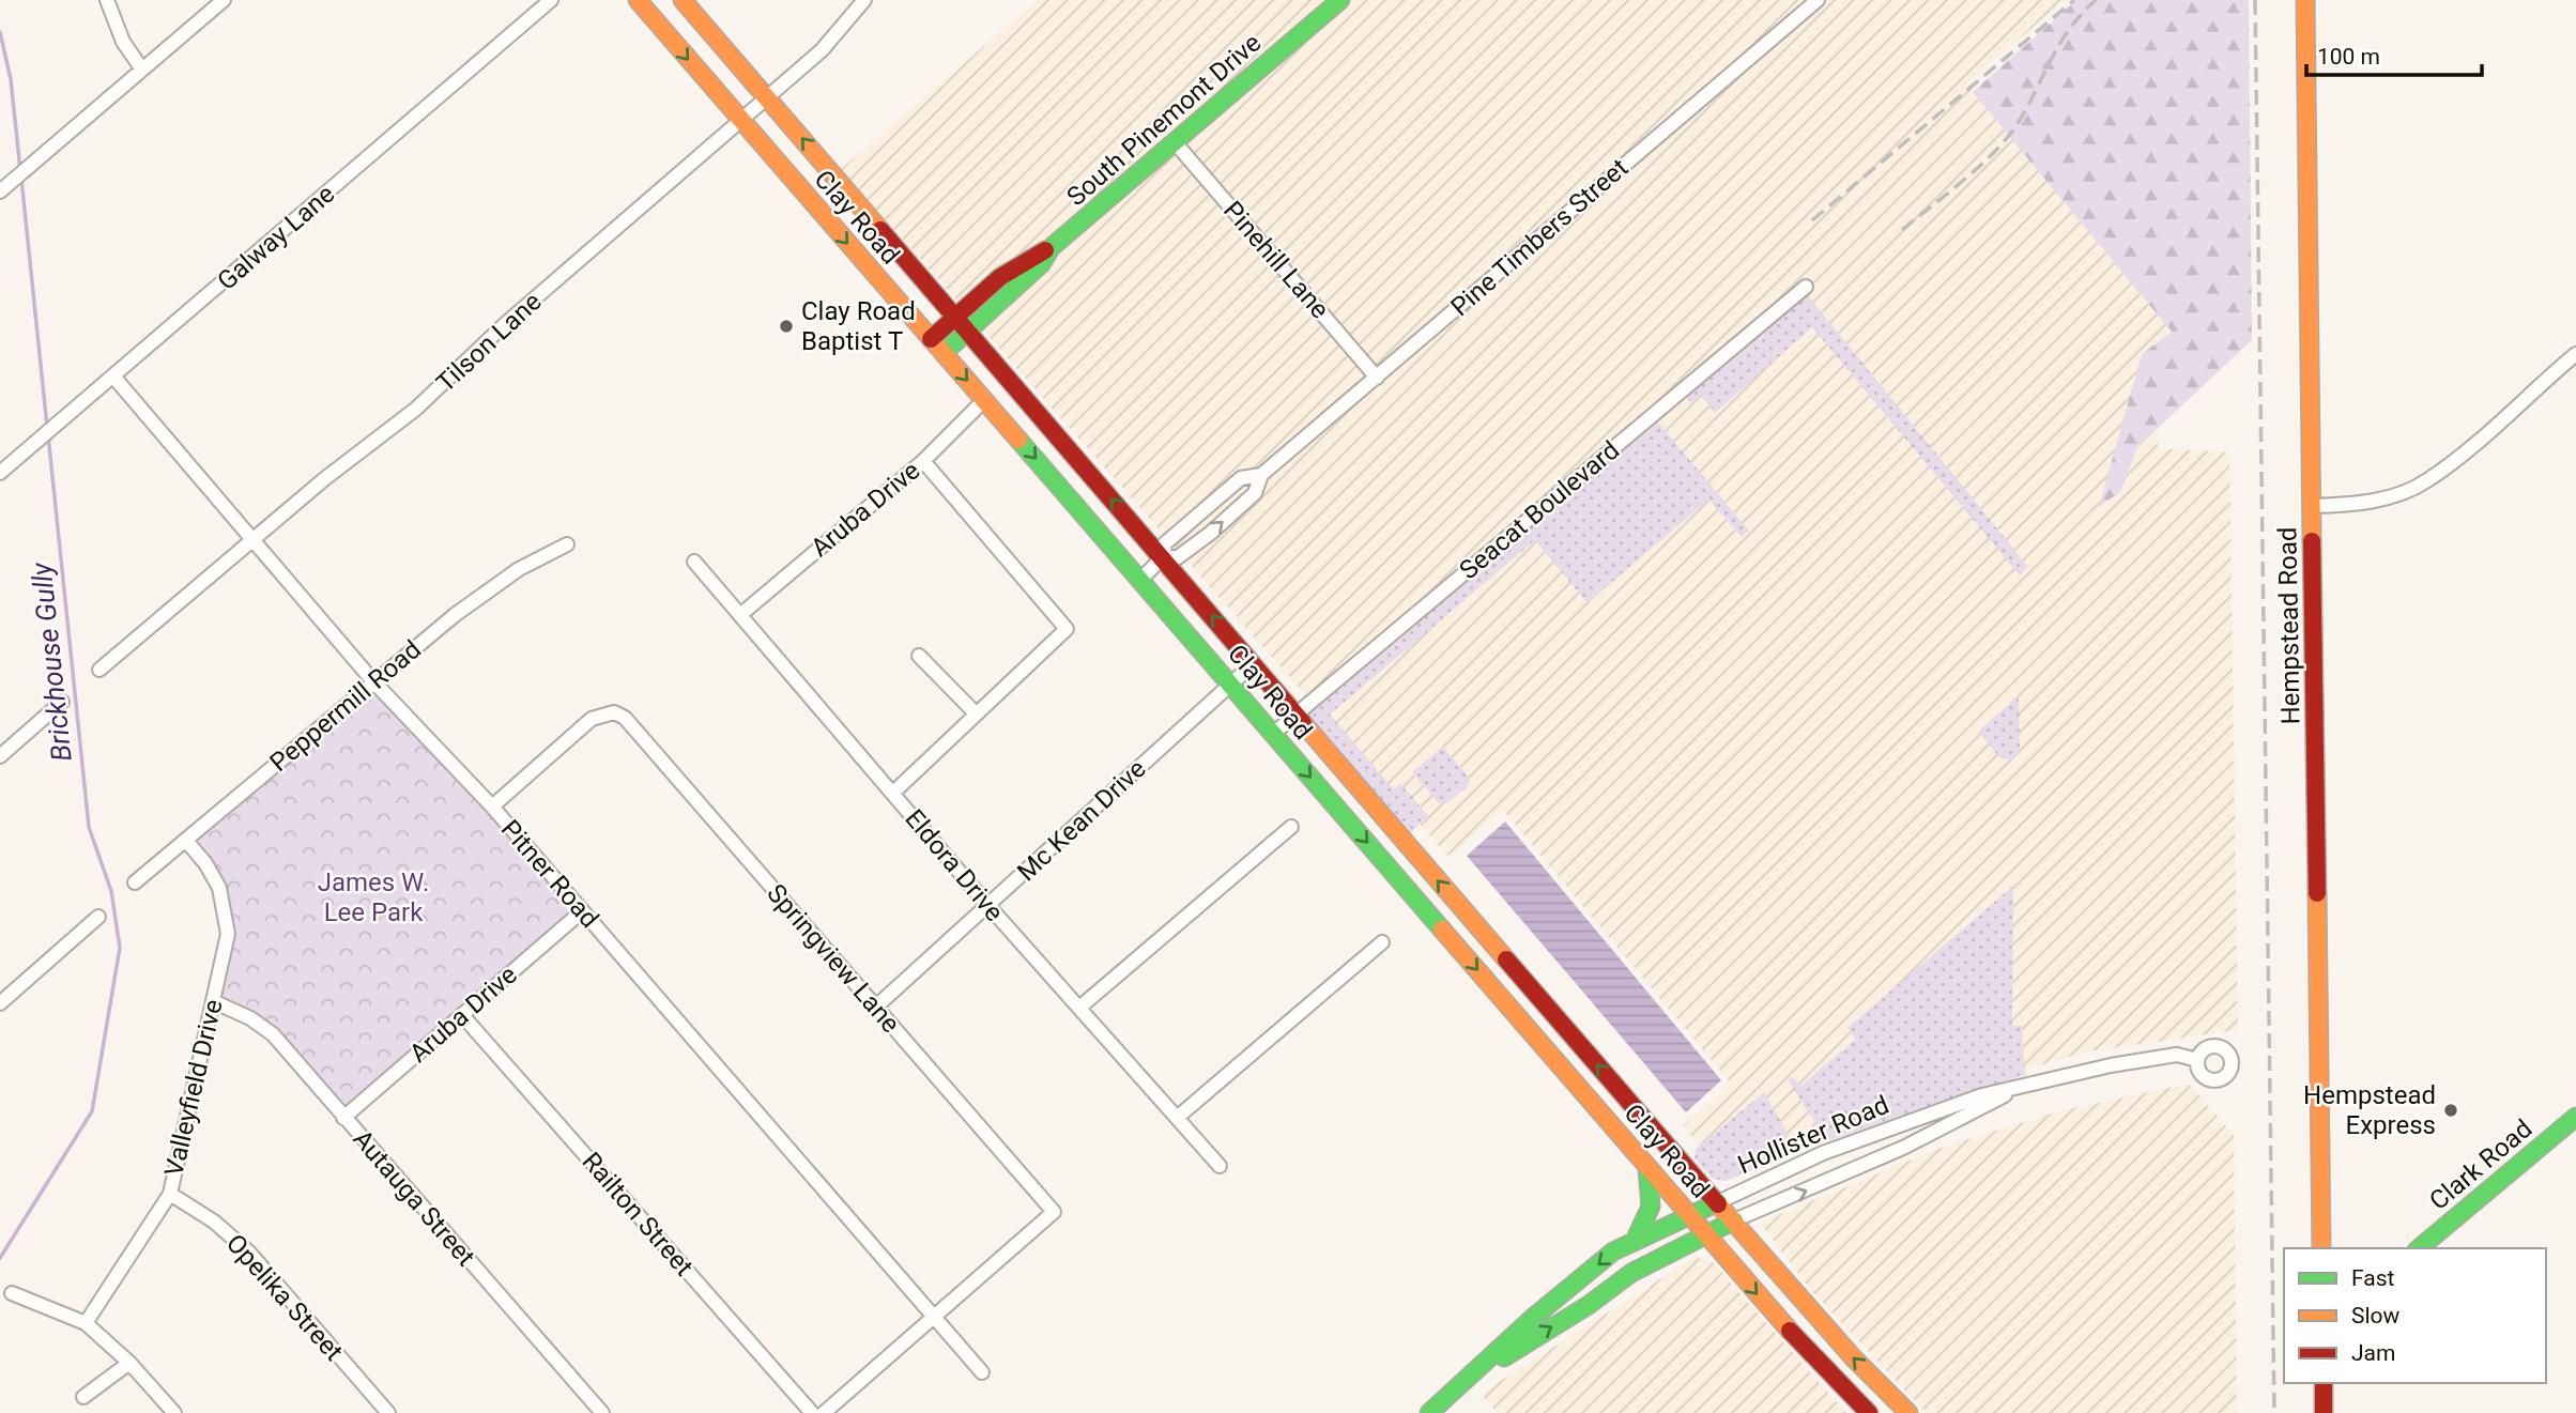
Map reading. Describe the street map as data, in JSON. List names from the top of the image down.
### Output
{
  "streets": {
    "main road": [
      "South Pinemont Drive",
      "Clay Road",
      "Hempstead Road",
      "Hollister Road",
      "Clark Road"
    ],
    "street": [
      "Galway Lane",
      "Pine Timbers Street",
      "Pinehill Lane",
      "Tilson Lane",
      "Aruba Drive",
      "Seacat Boulevard",
      "Peppermill Road",
      "Mc Kean Drive",
      "Eldora Drive",
      "Pitner Road",
      "Springview Lane",
      "Valleyfield Drive",
      "Autauga Street",
      "Railton Street",
      "Opelika Street"
    ]
  },
  "crossings": [
    ["South Pinemont Drive", "Clay Road"],
    ["South Pinemont Drive", "Pinehill Lane"],
    ["Clay Road", "Pine Timbers Street"],
    ["Clay Road", "Tilson Lane"],
    ["Clay Road", "Aruba Drive"],
    ["Clay Road", "Seacat Boulevard"],
    ["Clay Road", "Mc Kean Drive"],
    ["Clay Road", "Hollister Road"],
    ["Galway Lane", "Pitner Road"],
    ["Pine Timbers Street", "Pinehill Lane"],
    ["Tilson Lane", "Pitner Road"],
    ["Aruba Drive", "Eldora Drive"],
    ["Aruba Drive", "Pitner Road"],
    ["Aruba Drive", "Autauga Street"],
    ["Aruba Drive", "Railton Street"],
    ["Peppermill Road", "Pitner Road"],
    ["Peppermill Road", "Valleyfield Drive"],
    ["Mc Kean Drive", "Eldora Drive"],
    ["Mc Kean Drive", "Springview Lane"],
    ["Pitner Road", "Springview Lane"],
    ["Valleyfield Drive", "Autauga Street"],
    ["Valleyfield Drive", "Opelika Street"]
  ],
  "water": ["Brickhouse Gully"],
  "parks": ["James W. Lee Park"],
  "places": ["Clay Road Baptist T", "Hempstead Express"],
  "legend": ["Fast", "Slow", "Jam"],
  "scale_bar": "100 m"
}
